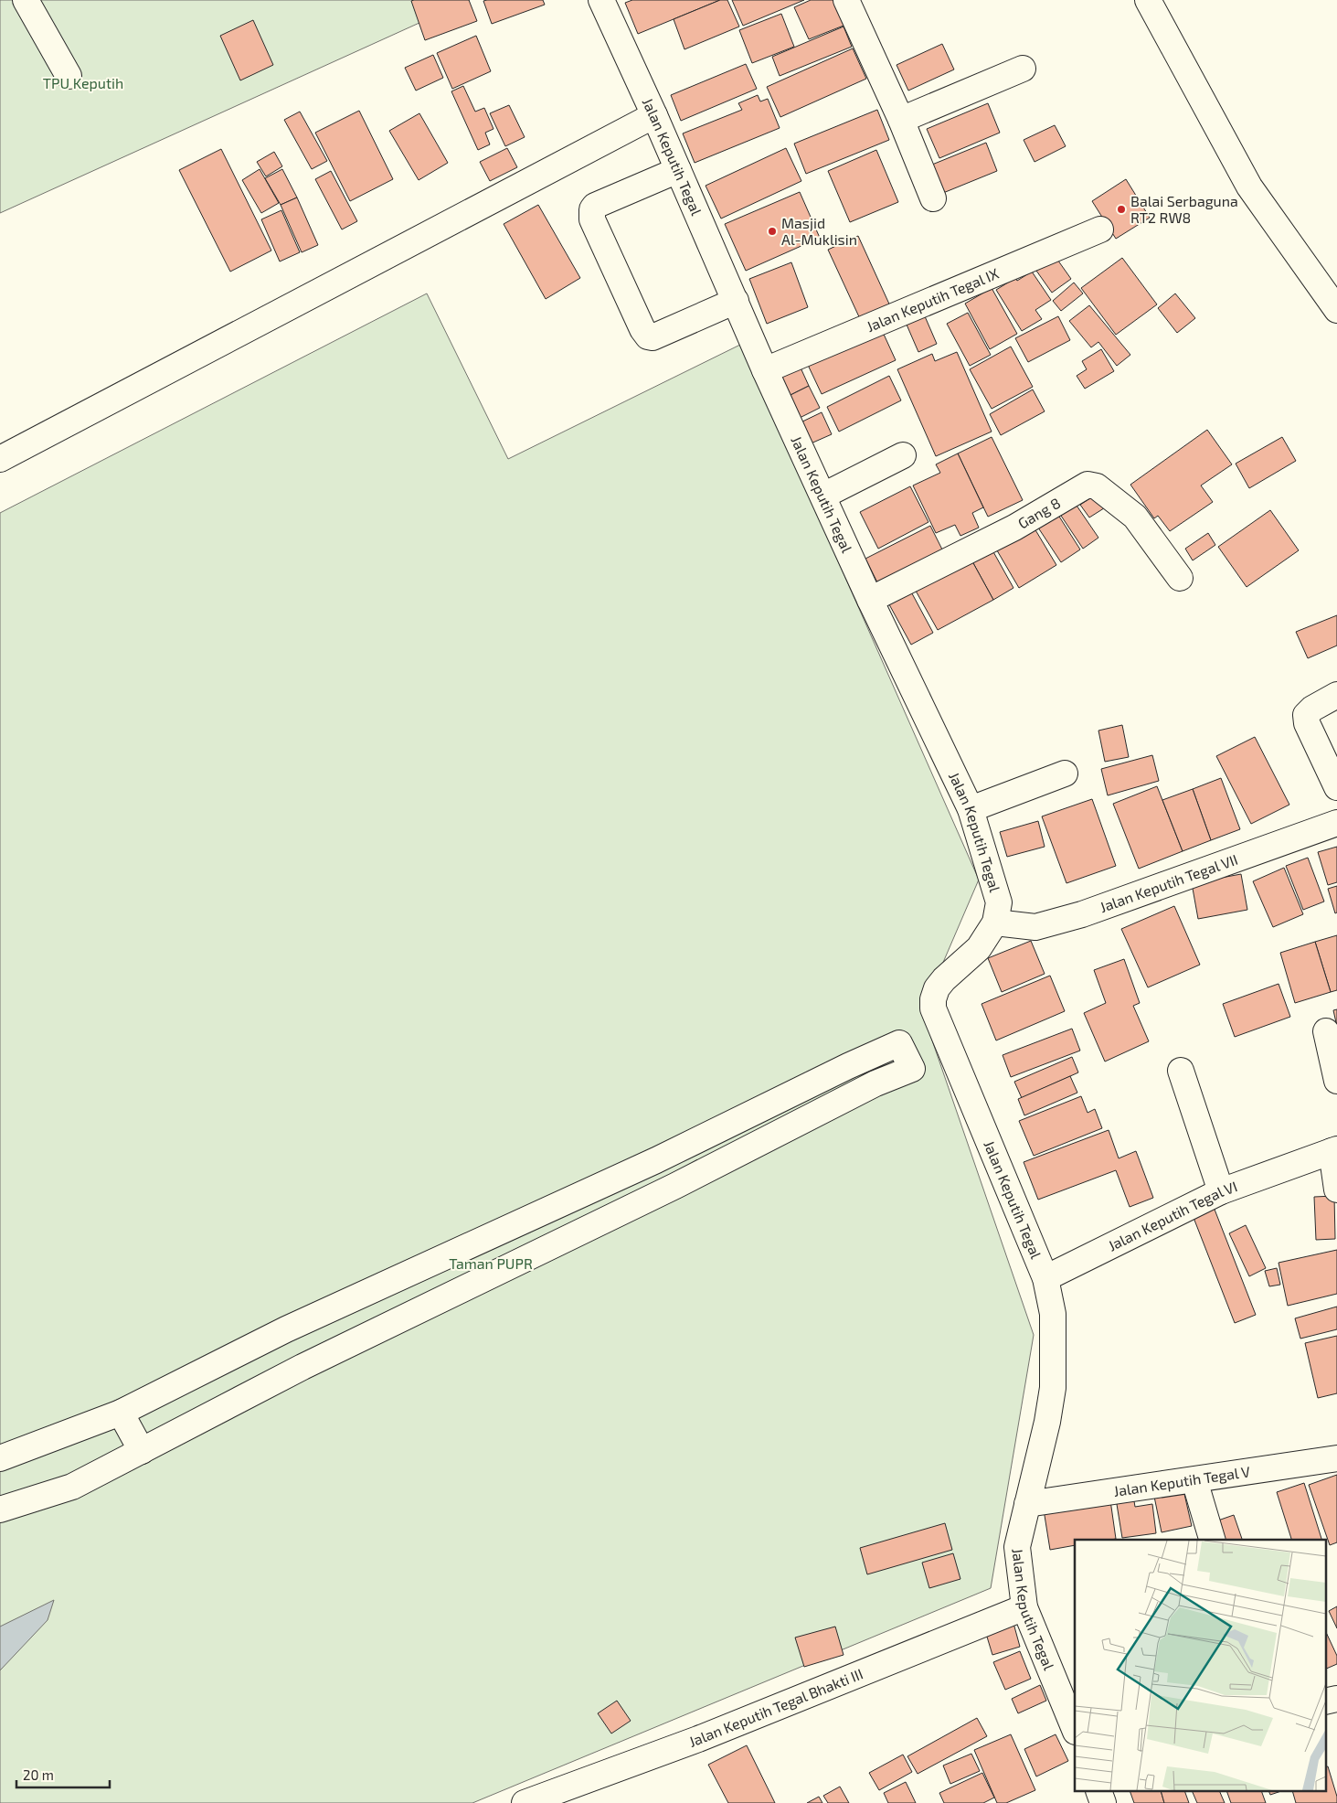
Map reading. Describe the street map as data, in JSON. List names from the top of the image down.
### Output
{
  "streets": {
    "street": [
      "Jalan Keputih Tegal",
      "Jalan Keputih Tegal IX",
      "Gang 8",
      "Jalan Keputih Tegal VII",
      "Jalan Keputih Tegal VI",
      "Jalan Keputih Tegal V",
      "Jalan Keputih Tegal Bhakti III"
    ]
  },
  "crossings": [
    ["Jalan Keputih Tegal", "Jalan Keputih Tegal IX"],
    ["Jalan Keputih Tegal", "Gang 8"],
    ["Jalan Keputih Tegal", "Jalan Keputih Tegal VII"],
    ["Jalan Keputih Tegal", "Jalan Keputih Tegal VI"],
    ["Jalan Keputih Tegal", "Jalan Keputih Tegal V"],
    ["Jalan Keputih Tegal", "Jalan Keputih Tegal Bhakti III"]
  ],
  "parks": ["TPU Keputih", "Taman PUPR"],
  "places": ["Balai Serbaguna RT2 RW8", "Masjid Al-Muklisin"],
  "scale_bar": "20 m"
}
